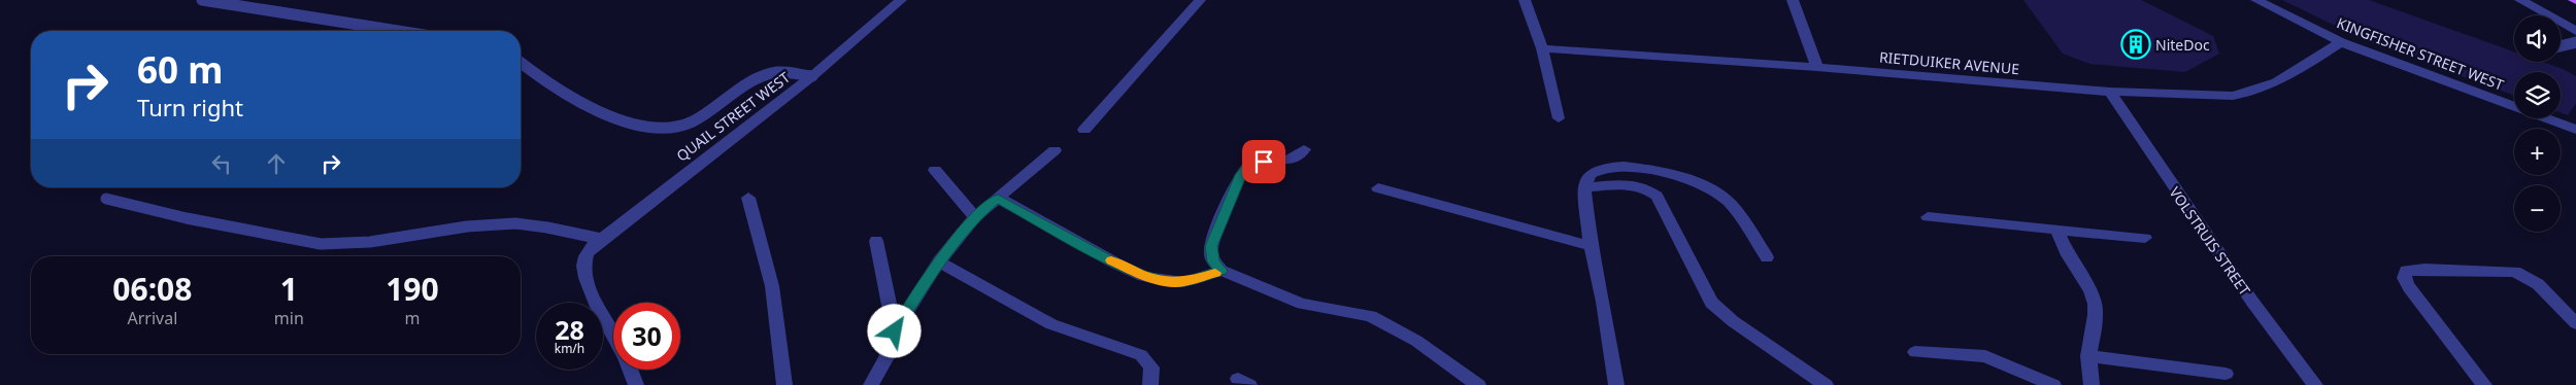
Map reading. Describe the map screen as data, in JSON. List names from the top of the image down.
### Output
{
  "streets": {
    "street": [
      "KINGFISHER STREET WEST",
      "RIETDUIKER AVENUE",
      "QUAIL STREET WEST",
      "VOLSTRUIS STREET"
    ]
  },
  "crossings": [
    ["KINGFISHER STREET WEST", "RIETDUIKER AVENUE"],
    ["RIETDUIKER AVENUE", "VOLSTRUIS STREET"]
  ],
  "places": {
    "building": ["NiteDoc"]
  },
  "page": {
    "map_buttons": ["+", "−"],
    "turn": ["60 m", "Turn right"],
    "eta": [
      "06:08",
      "Arrival",
      "1",
      "min",
      "190",
      "m"
    ],
    "speed": "28 km/h",
    "limit": "30"
  }
}
